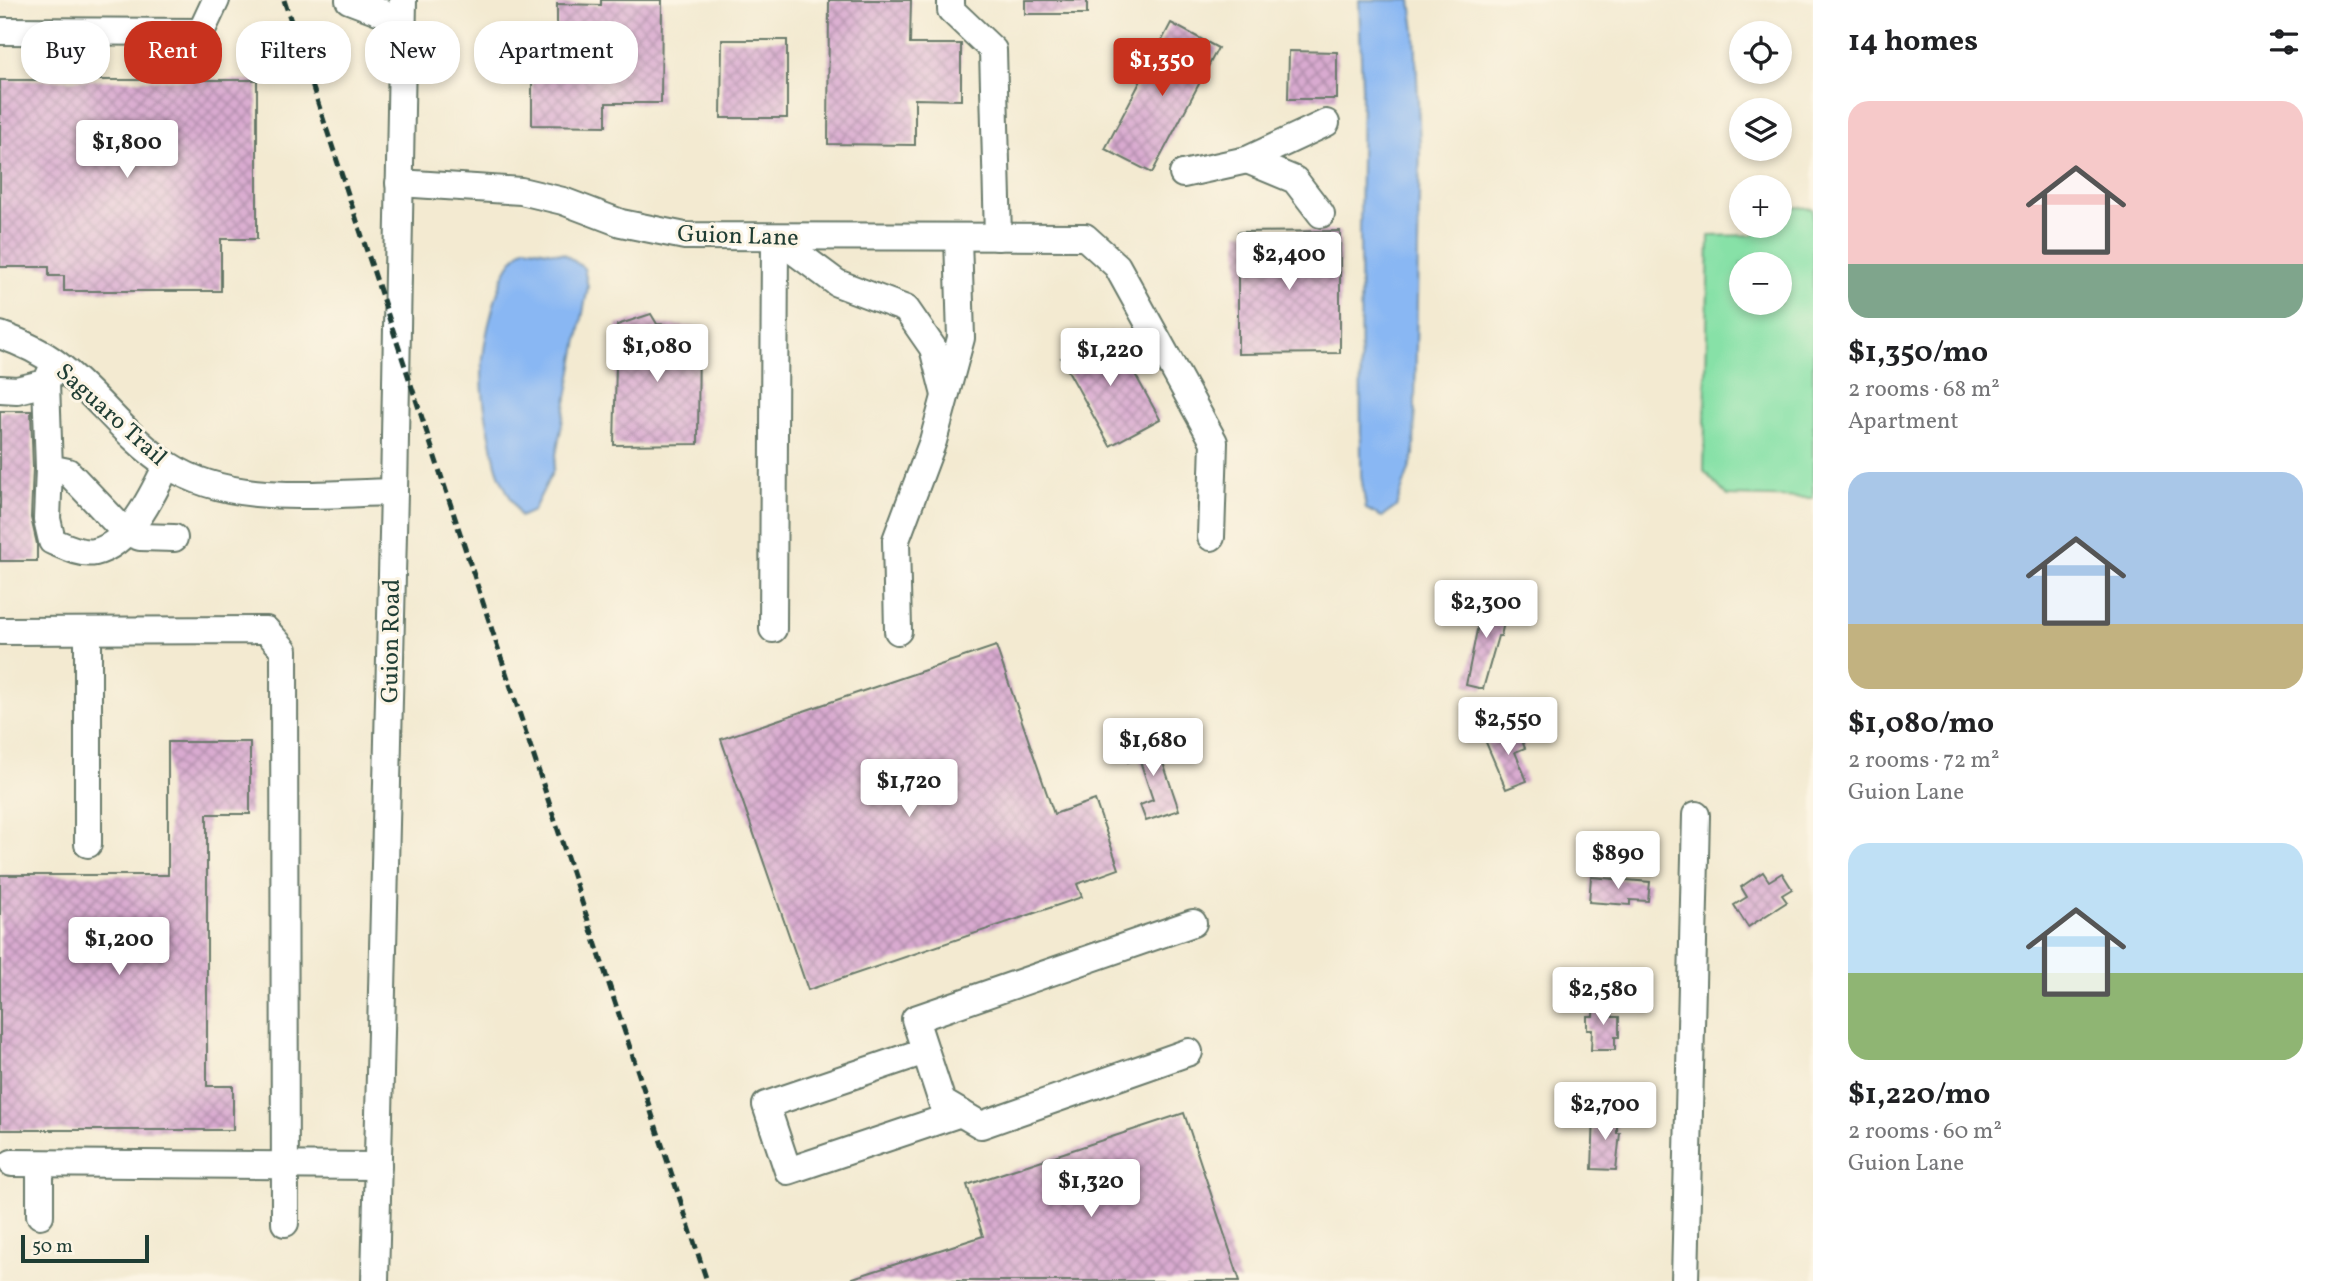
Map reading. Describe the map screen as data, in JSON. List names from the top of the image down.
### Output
{
  "streets": {
    "street": ["Guion Lane", "Saguaro Trail", "Guion Road"]
  },
  "crossings": [
    ["Guion Lane", "Guion Road"],
    ["Saguaro Trail", "Guion Road"]
  ],
  "scale_bar": "50 m",
  "page": {
    "heading": "14 homes",
    "map_buttons": ["+", "−"],
    "chip": [
      "Buy",
      "Rent",
      "Filters",
      "New",
      "Apartment"
    ],
    "price": [
      "$1,350",
      "$1,800",
      "$2,400",
      "$1,080",
      "$1,220",
      "$2,300",
      "$2,550",
      "$1,680",
      "$1,720",
      "$890",
      "$1,200",
      "$2,580",
      "$2,700",
      "$1,320"
    ],
    "list": [
      {
        "name": "$1,350/mo",
        "note": "2 rooms · 68 m² · Apartment"
      },
      {
        "name": "$1,080/mo",
        "note": "2 rooms · 72 m² · Guion Lane"
      },
      {
        "name": "$1,220/mo",
        "note": "2 rooms · 60 m² · Guion Lane"
      }
    ],
    "scale": "50 m"
  }
}
